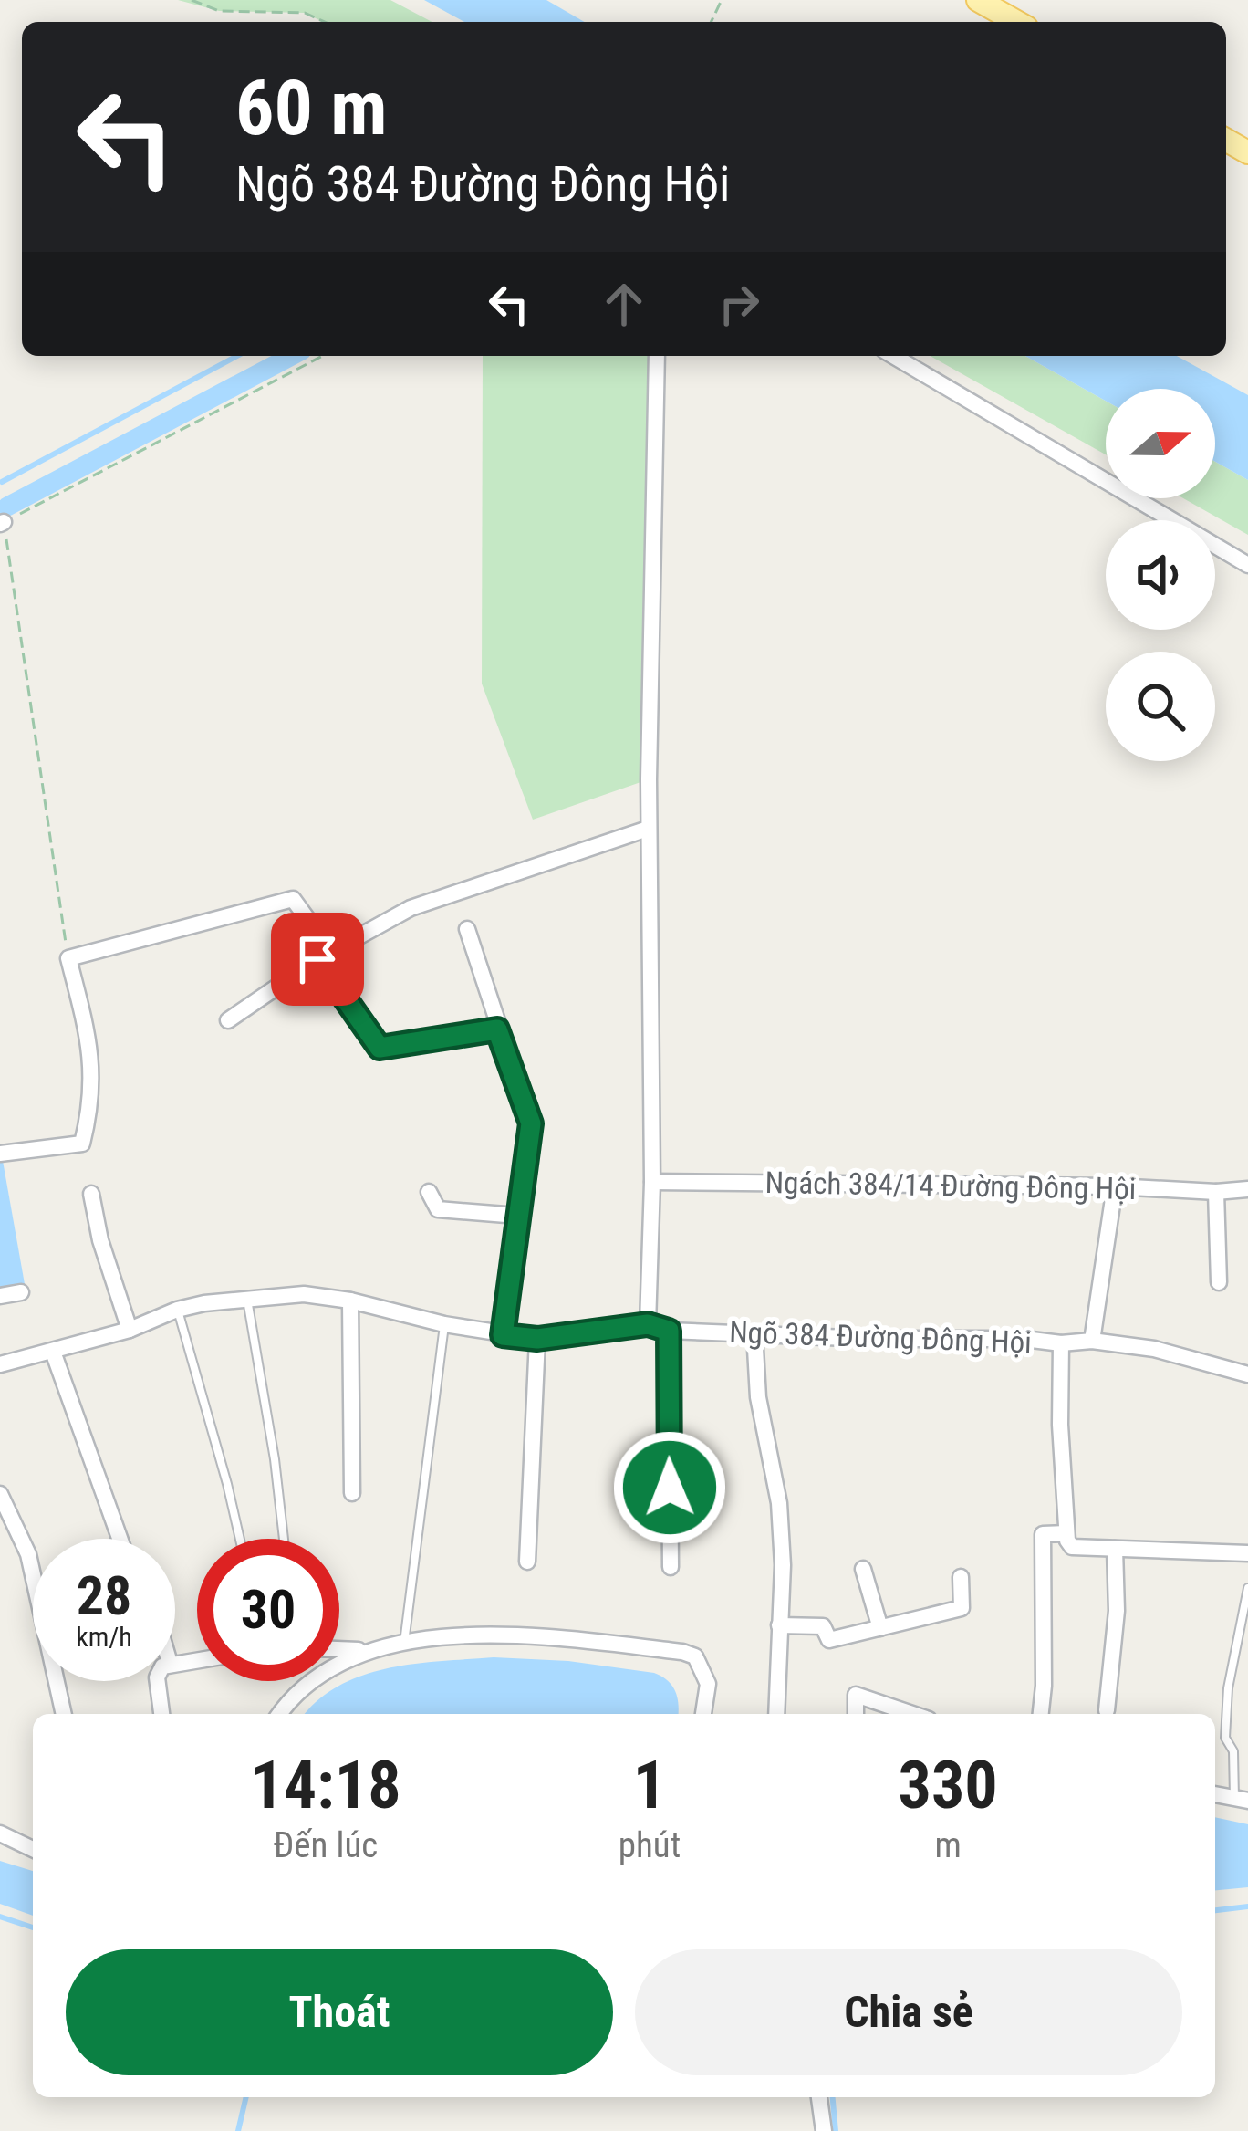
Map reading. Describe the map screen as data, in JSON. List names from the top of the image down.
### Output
{
  "streets": {
    "street": ["Ngách 384/14 Đường Đông Hội", "Ngõ 384 Đường Đông Hội"]
  },
  "north": "right",
  "page": {
    "turn": ["60 m", "Ngõ 384 Đường Đông Hội"],
    "speed": "28 km/h",
    "limit": "30",
    "eta": [
      "14:18",
      "Đến lúc",
      "1",
      "phút",
      "330",
      "m"
    ],
    "buttons": ["Thoát", "Chia sẻ"]
  }
}
